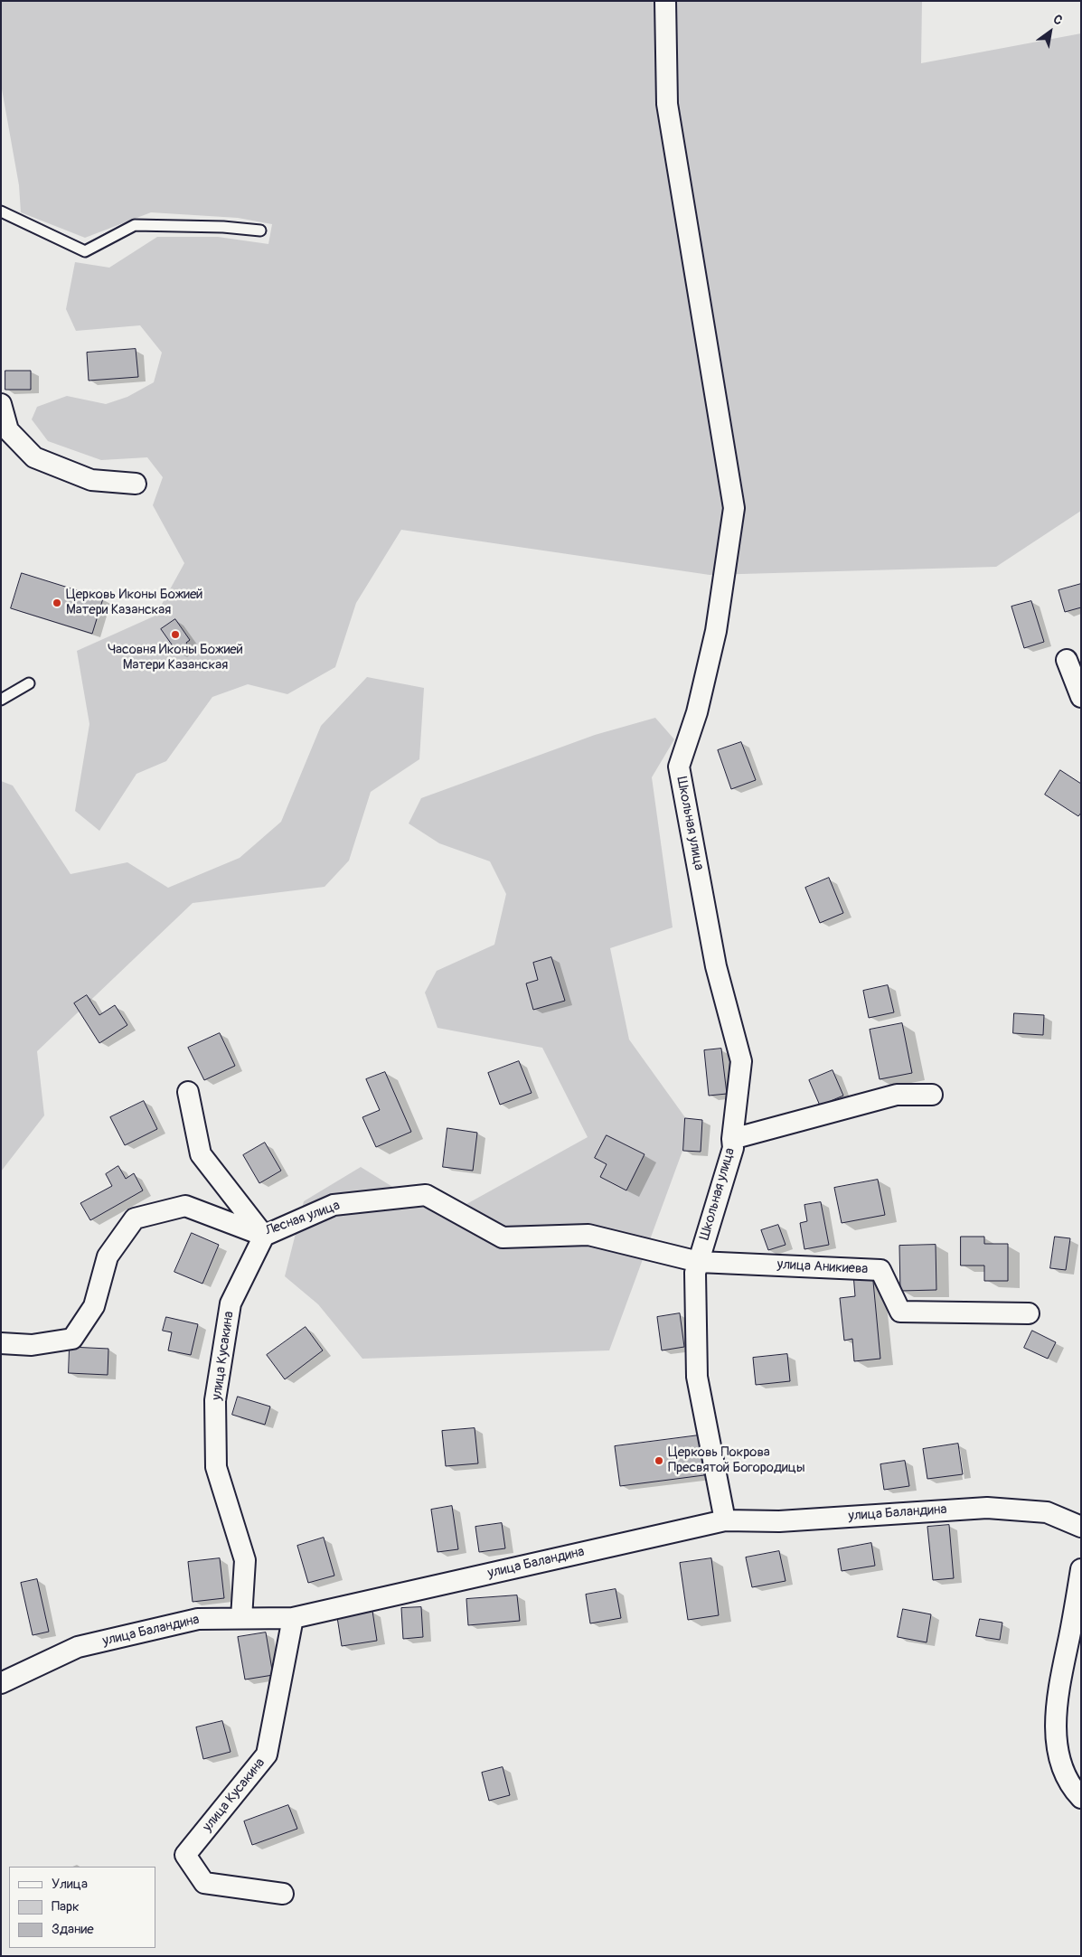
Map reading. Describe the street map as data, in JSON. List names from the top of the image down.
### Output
{
  "streets": {
    "street": [
      "Школьная улица",
      "Лесная улица",
      "улица Аникиева",
      "улица Кусакина",
      "улица Баландина"
    ]
  },
  "crossings": [
    ["Школьная улица", "Лесная улица"],
    ["Школьная улица", "улица Аникиева"],
    ["Школьная улица", "улица Баландина"],
    ["Лесная улица", "улица Аникиева"],
    ["Лесная улица", "улица Кусакина"],
    ["улица Кусакина", "улица Баландина"]
  ],
  "places": ["Церковь Иконы Божией Матери Казанская", "Часовня Иконы Божией Матери Казанская", "Церковь Покрова Пресвятой Богородицы"],
  "legend": ["Улица", "Парк", "Здание"],
  "north": "top right"
}
